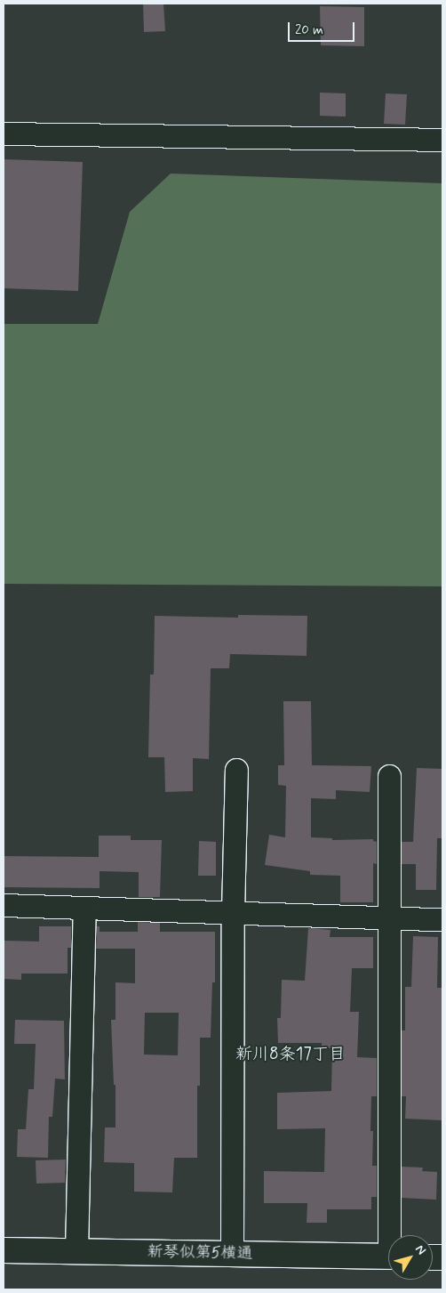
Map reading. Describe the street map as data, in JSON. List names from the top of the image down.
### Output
{
  "streets": {
    "street": ["新琴似第5横通"]
  },
  "districts": ["新川8条17丁目"],
  "scale_bar": "20 m",
  "north": "top right"
}
